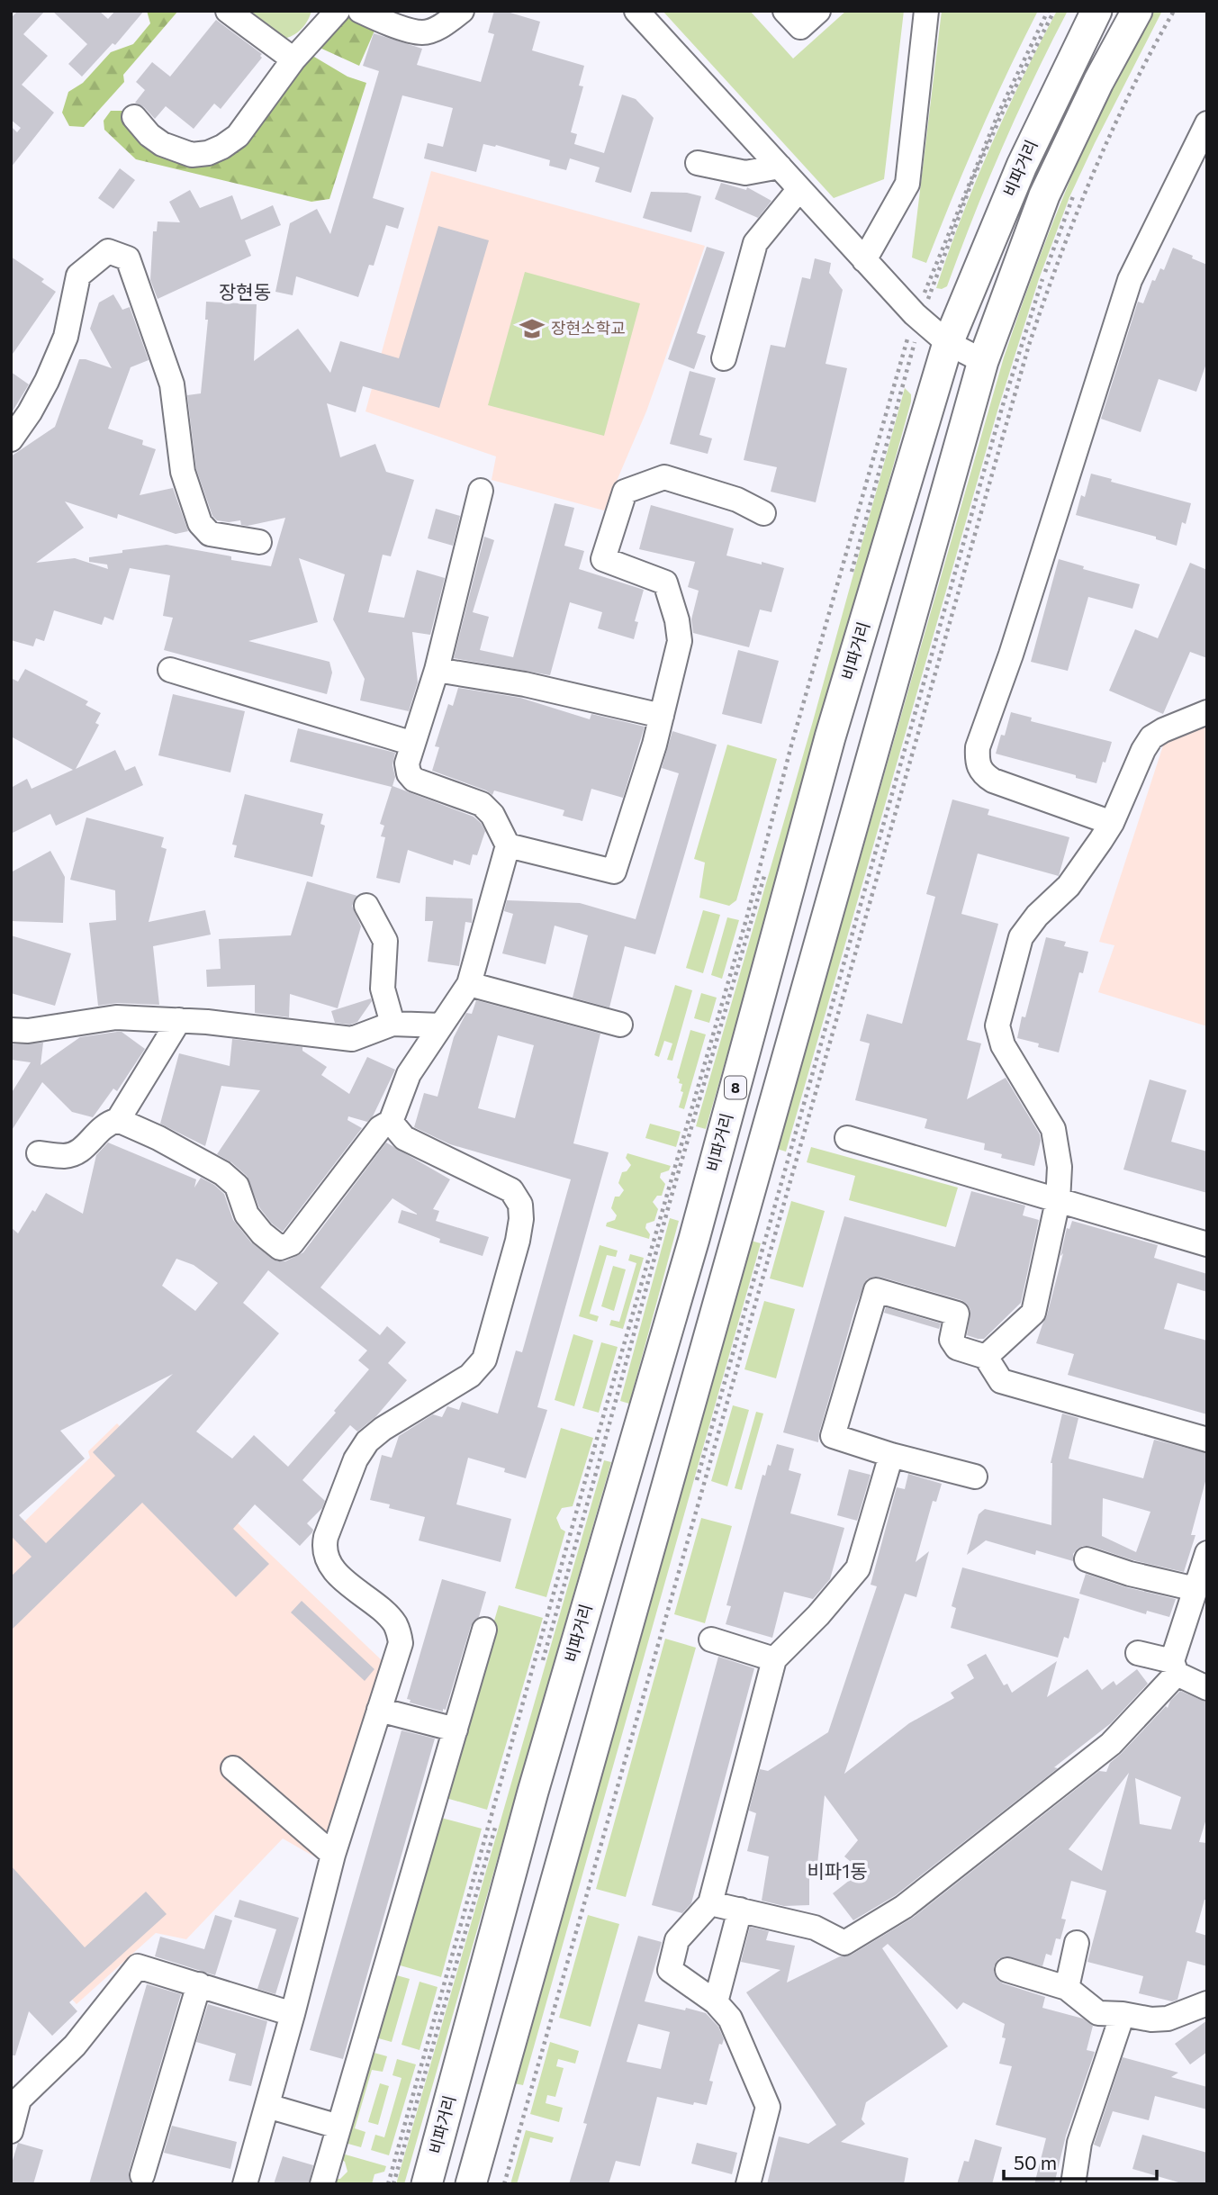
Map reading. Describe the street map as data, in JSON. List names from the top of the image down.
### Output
{
  "streets": {
    "main road": ["비파거리", "8"]
  },
  "districts": ["장현동", "비파1동"],
  "places": {
    "school or university": ["장현소학교"]
  },
  "scale_bar": "50 m"
}
